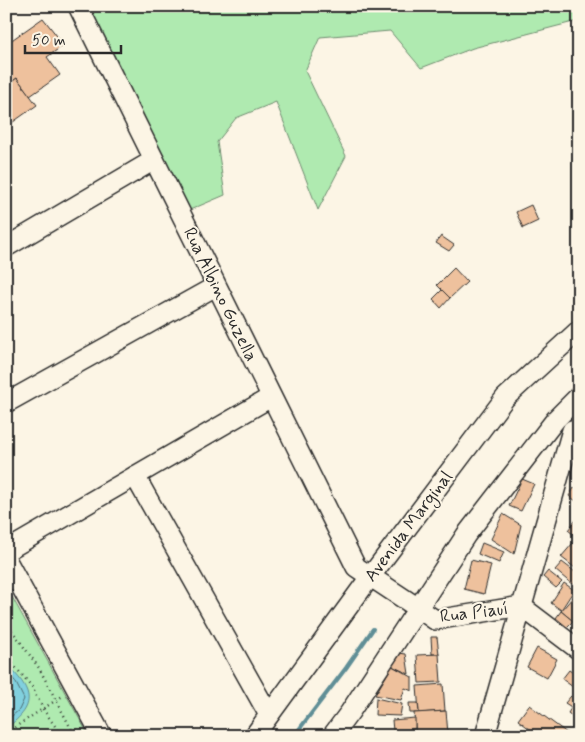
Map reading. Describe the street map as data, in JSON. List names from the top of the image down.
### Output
{
  "streets": {
    "street": ["Rua Albino Guzella", "Avenida Marginal", "Rua Piauí"]
  },
  "crossings": [
    ["Rua Albino Guzella", "Avenida Marginal"],
    ["Rua Albino Guzella", "Rua Piauí"],
    ["Avenida Marginal", "Rua Piauí"]
  ],
  "scale_bar": "50 m"
}
